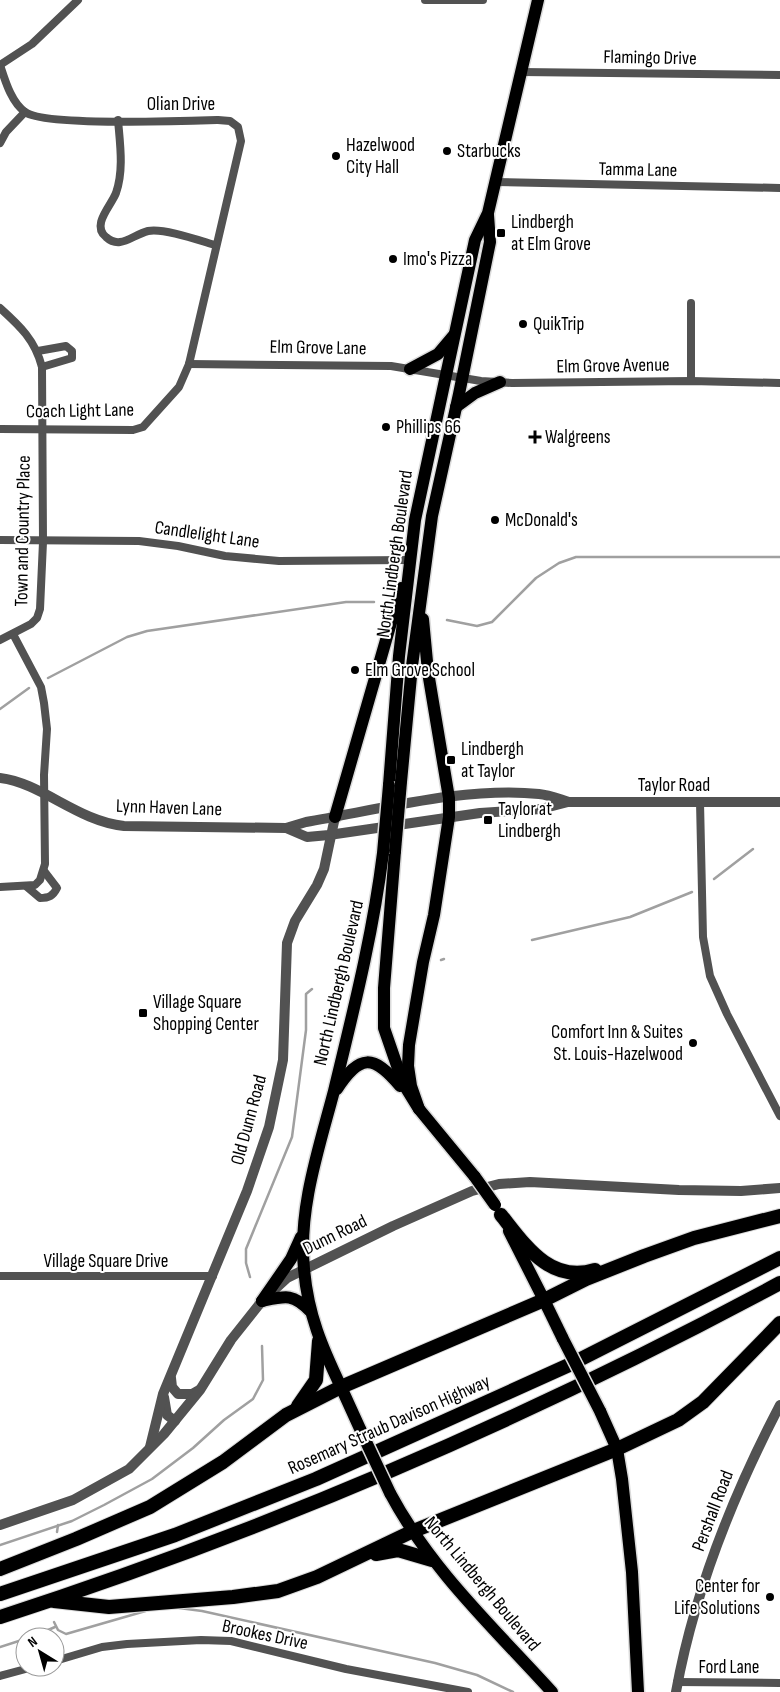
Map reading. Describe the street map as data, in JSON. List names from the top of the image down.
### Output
{
  "streets": {
    "highway": ["Rosemary Straub Davison Highway"],
    "main road": ["North Lindbergh Boulevard"],
    "street": [
      "Flamingo Drive",
      "Olian Drive",
      "Tamma Lane",
      "Elm Grove Lane",
      "Elm Grove Avenue",
      "Coach Light Lane",
      "Town and Country Place",
      "Candlelight Lane",
      "Taylor Road",
      "Lynn Haven Lane",
      "Old Dunn Road",
      "Dunn Road",
      "Village Square Drive",
      "Pershall Road",
      "Brookes Drive",
      "Ford Lane"
    ]
  },
  "crossings": [
    ["Flamingo Drive", "North Lindbergh Boulevard"],
    ["Olian Drive", "Elm Grove Lane"],
    ["Olian Drive", "Coach Light Lane"],
    ["Tamma Lane", "North Lindbergh Boulevard"],
    ["Elm Grove Lane", "Elm Grove Avenue"],
    ["Elm Grove Lane", "Coach Light Lane"],
    ["Elm Grove Lane", "North Lindbergh Boulevard"],
    ["Elm Grove Avenue", "North Lindbergh Boulevard"],
    ["Coach Light Lane", "Town and Country Place"],
    ["Town and Country Place", "Candlelight Lane"],
    ["Town and Country Place", "Lynn Haven Lane"],
    ["Candlelight Lane", "North Lindbergh Boulevard"],
    ["North Lindbergh Boulevard", "Dunn Road"],
    ["Taylor Road", "Lynn Haven Lane"],
    ["Lynn Haven Lane", "Old Dunn Road"],
    ["Old Dunn Road", "Dunn Road"],
    ["Old Dunn Road", "Village Square Drive"],
    ["Pershall Road", "Ford Lane"]
  ],
  "places": {
    "other": [
      "Starbucks",
      "Hazelwood City Hall",
      "Imo's Pizza",
      "QuikTrip",
      "Phillips 66",
      "McDonald's",
      "Elm Grove School",
      "Comfort Inn & Suites St. Louis-Hazelwood",
      "Center for Life Solutions"
    ],
    "transit": [
      "Lindbergh at Elm Grove",
      "Lindbergh at Taylor",
      "Taylor at Lindbergh",
      "Village Square Shopping Center"
    ],
    "health": ["Walgreens"]
  },
  "north": "top left"
}
